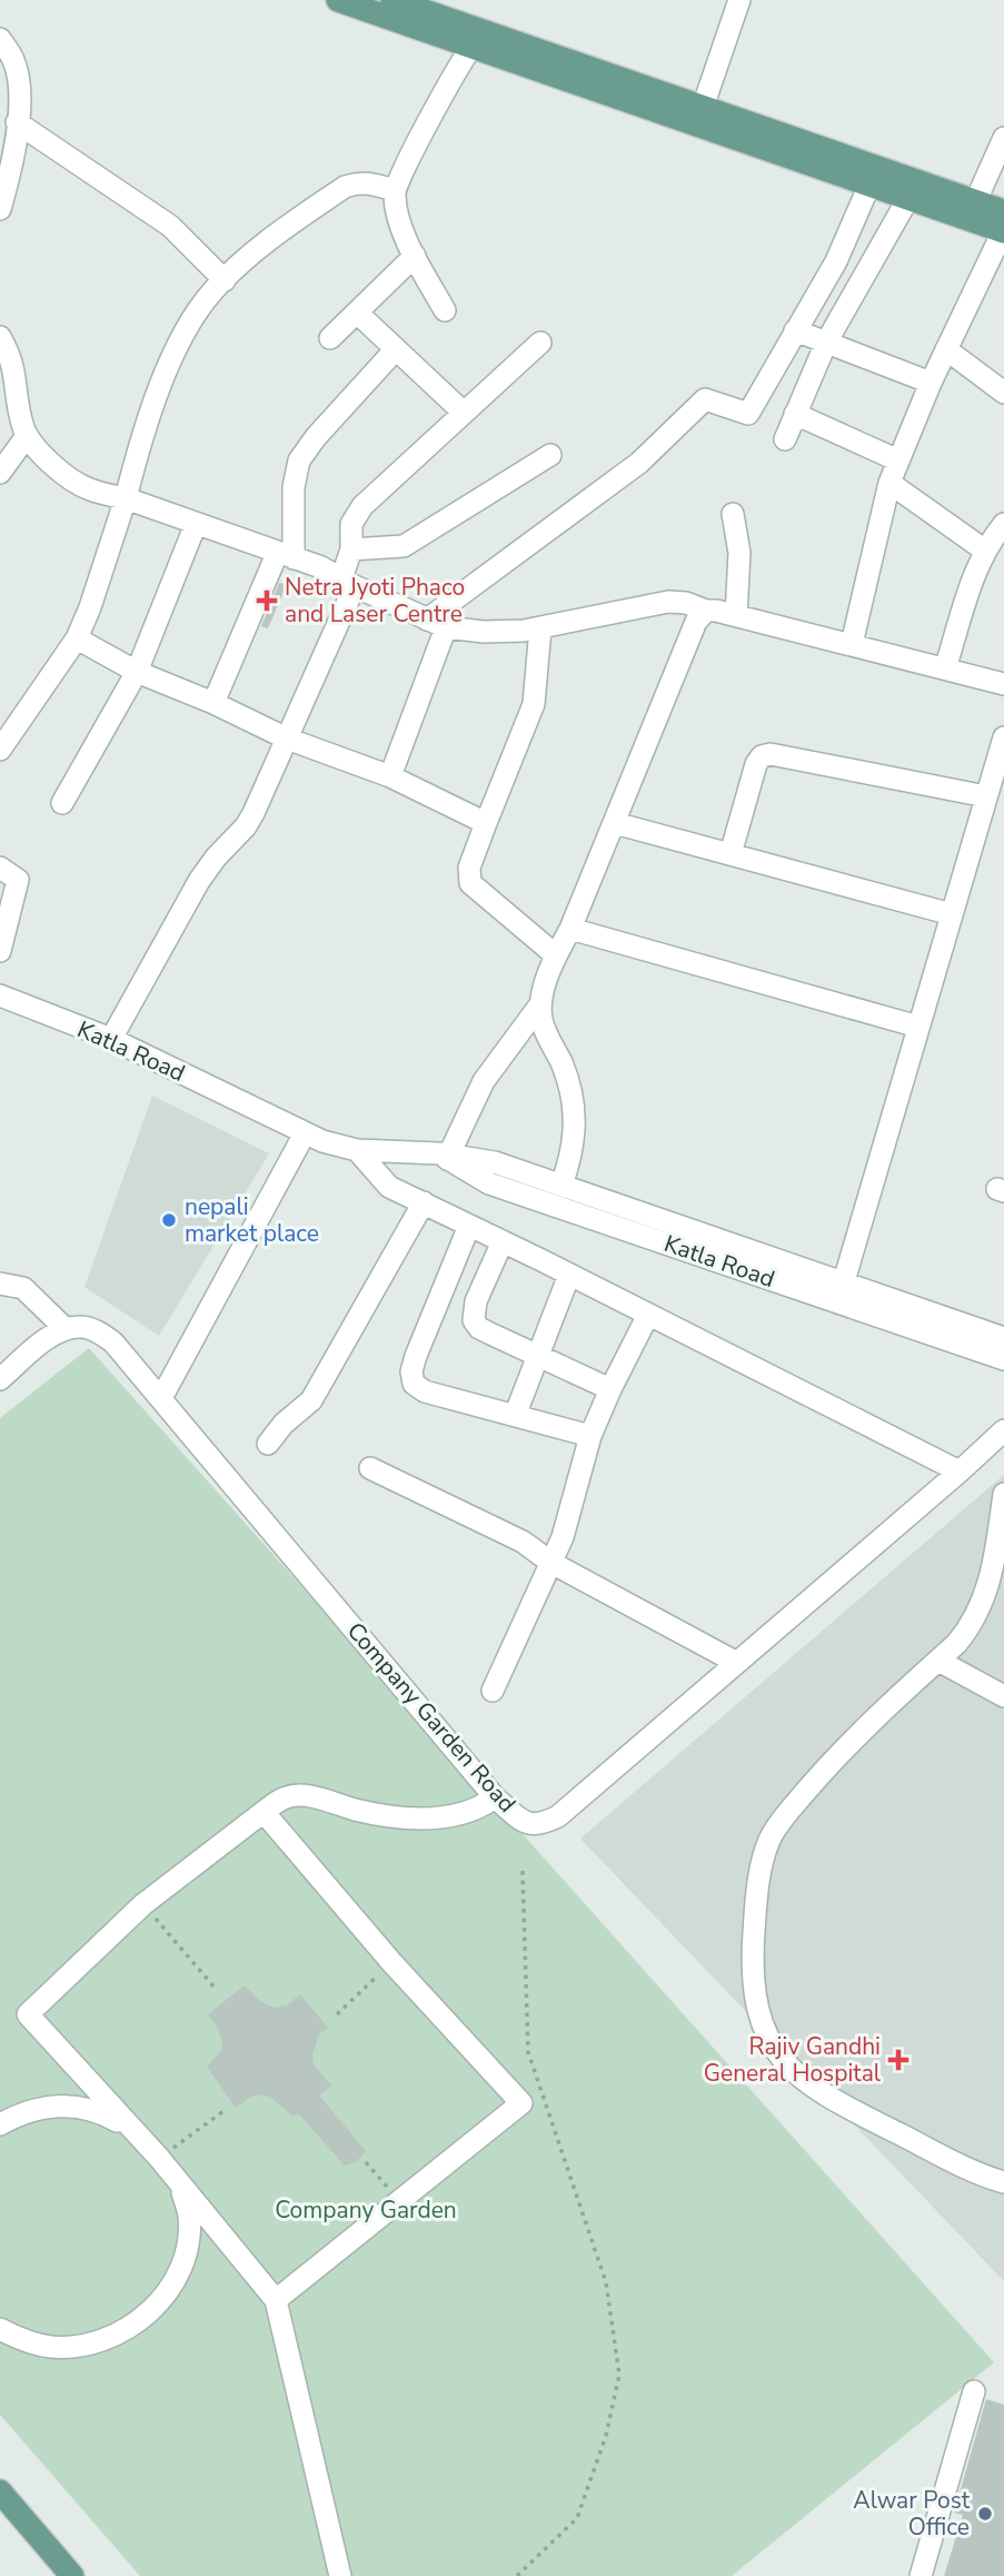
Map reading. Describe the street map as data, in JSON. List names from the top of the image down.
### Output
{
  "streets": {
    "street": ["Katla Road", "Company Garden Road"]
  },
  "parks": ["Company Garden"],
  "places": {
    "health": ["Netra Jyoti Phaco and Laser Centre", "Rajiv Gandhi General Hospital"],
    "other": ["nepali market place", "Alwar Post Office"]
  }
}
